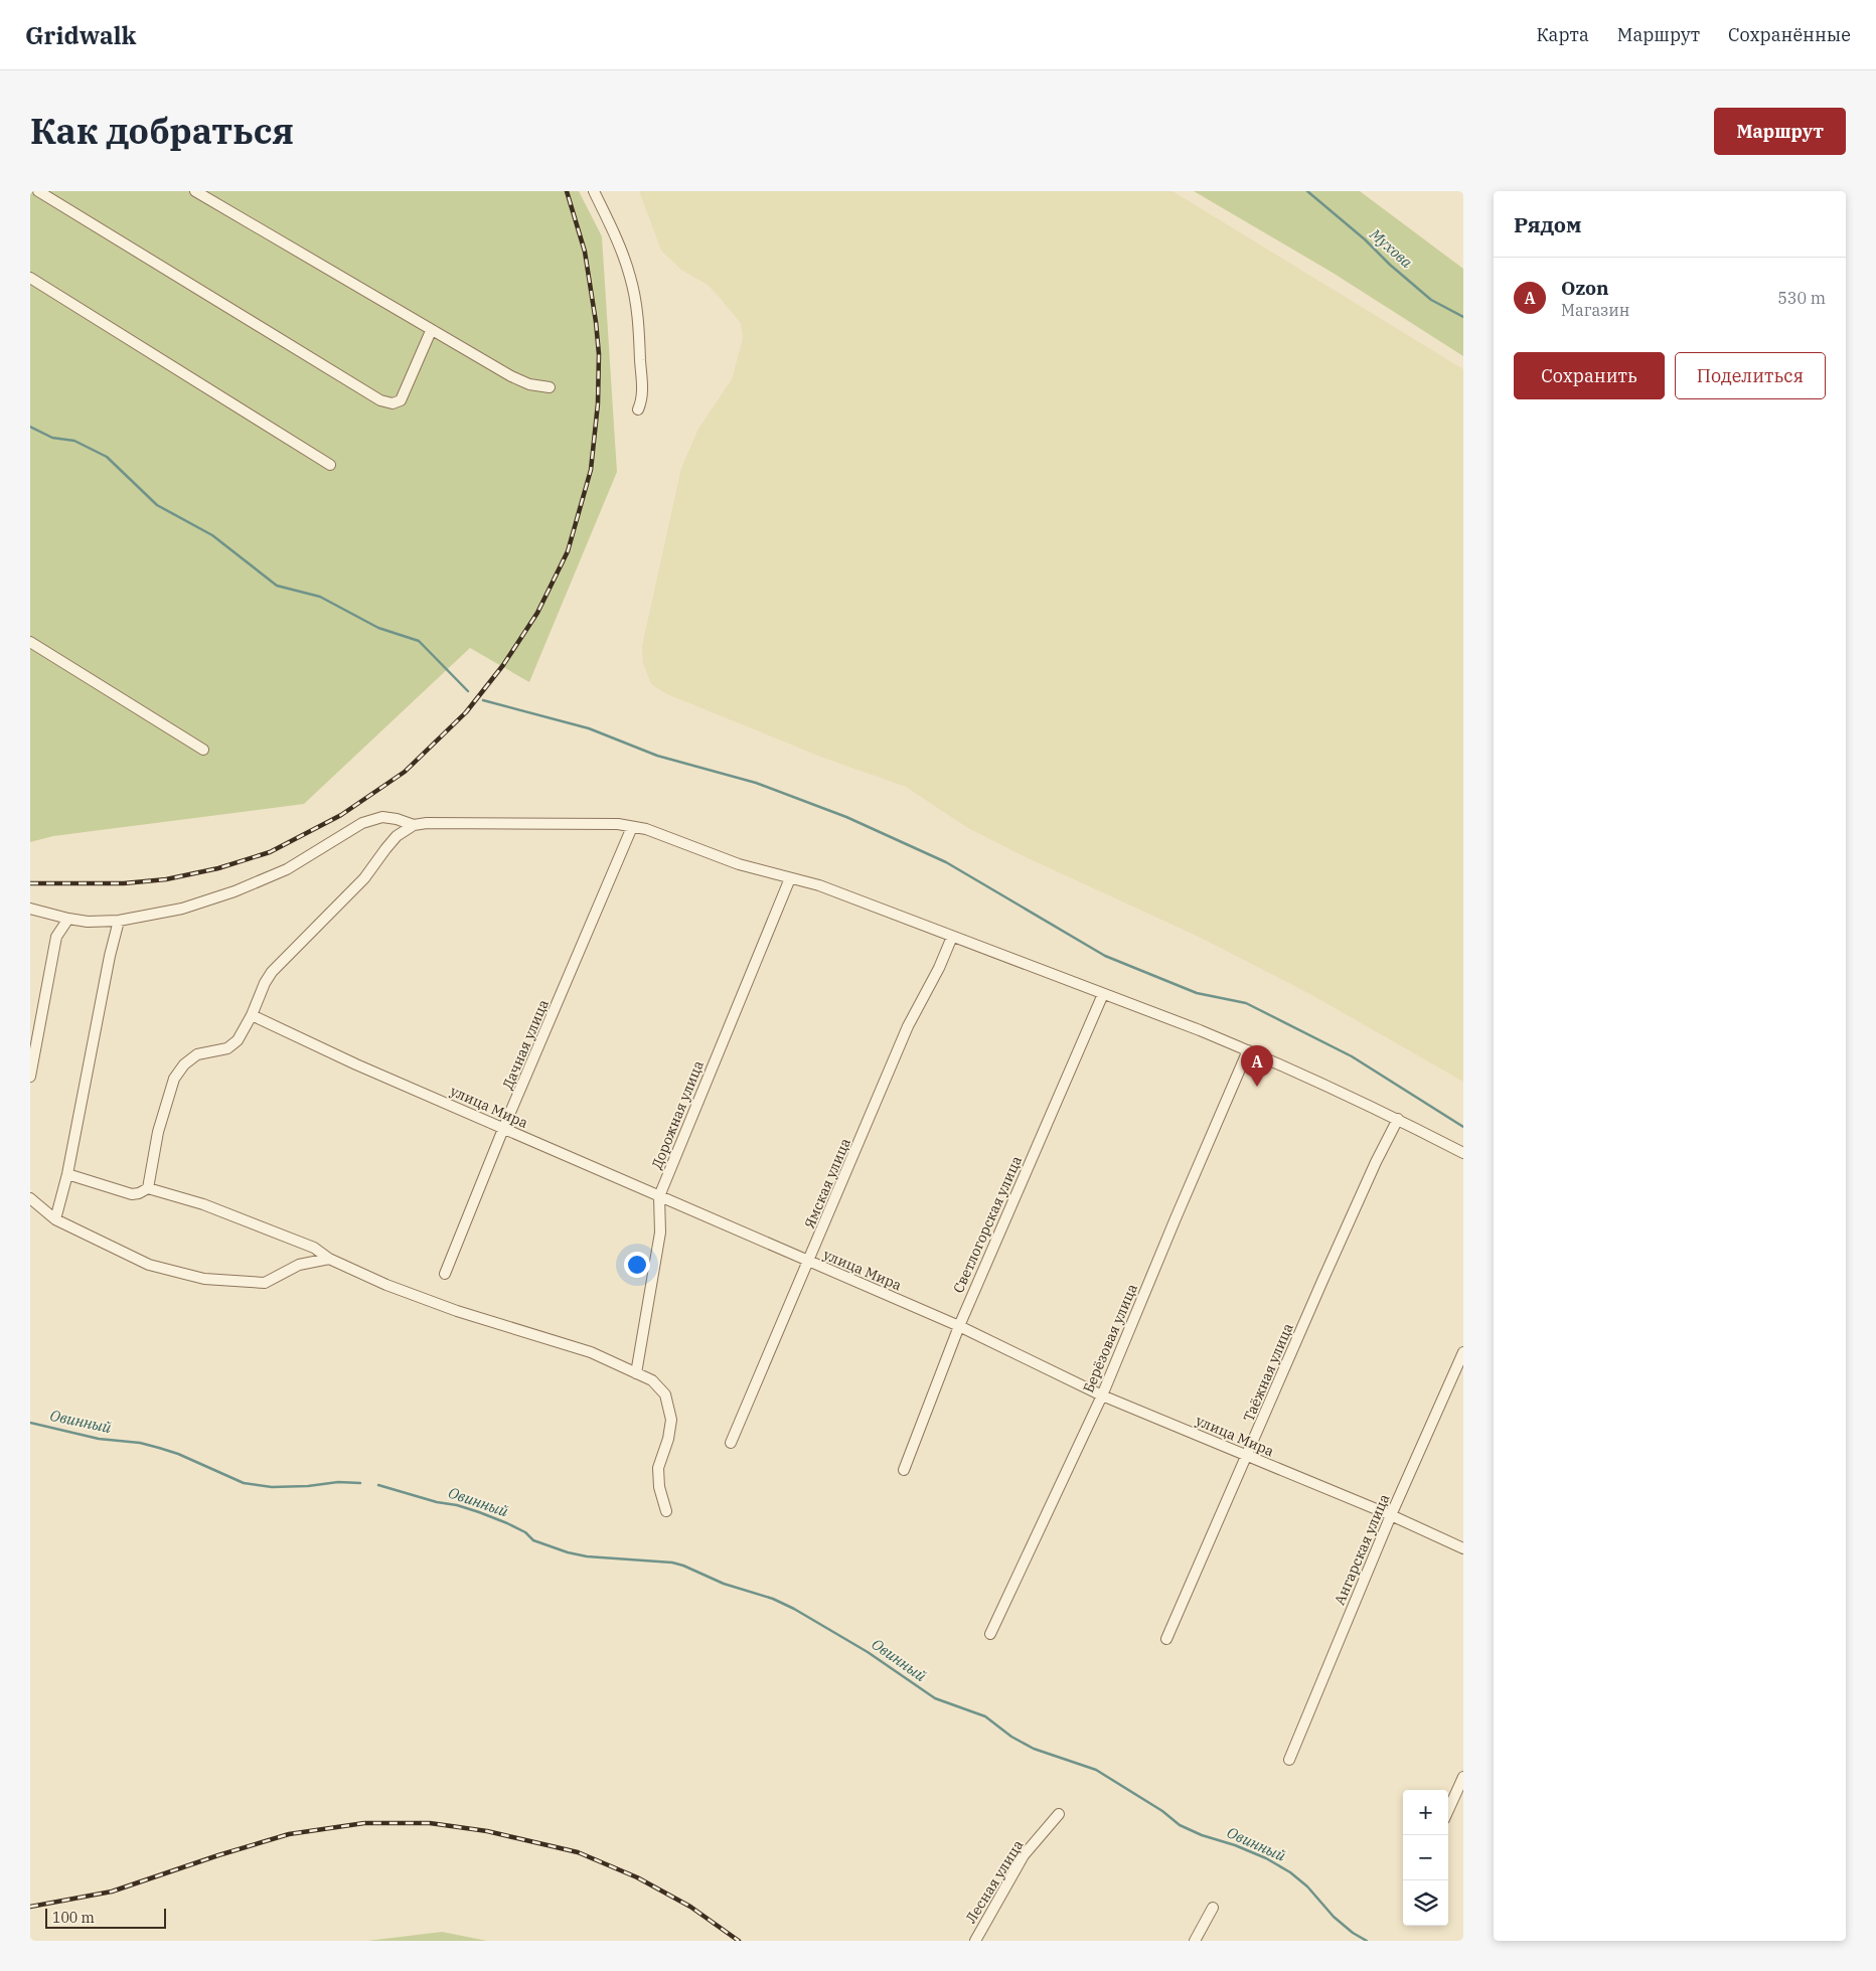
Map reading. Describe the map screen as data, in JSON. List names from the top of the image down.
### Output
{
  "streets": {
    "street": [
      "Дачная улица",
      "улица Мира",
      "Дорожная улица",
      "Ямская улица",
      "Светлогорская улица",
      "Берёзовая улица",
      "Таёжная улица",
      "Ангарская улица",
      "Лесная улица"
    ]
  },
  "crossings": [
    ["Дачная улица", "улица Мира"],
    ["улица Мира", "Дорожная улица"],
    ["улица Мира", "Ямская улица"],
    ["улица Мира", "Светлогорская улица"],
    ["улица Мира", "Берёзовая улица"],
    ["улица Мира", "Таёжная улица"],
    ["улица Мира", "Ангарская улица"]
  ],
  "water": ["Мухова", "Овинный"],
  "scale_bar": "100 m",
  "page": {
    "header": "Gridwalk",
    "nav": ["Карта", "Маршрут", "Сохранённые"],
    "title": "Как добраться",
    "buttons": [
      "Маршрут",
      ["Сохранить", "Поделиться"]
    ],
    "heading": "Рядом",
    "list": [
      {
        "mark": "A",
        "name": "Ozon",
        "note": "Магазин",
        "value": "530 m"
      }
    ],
    "pins": "A",
    "map_buttons": ["+", "−"],
    "scale": "100 m"
  }
}
